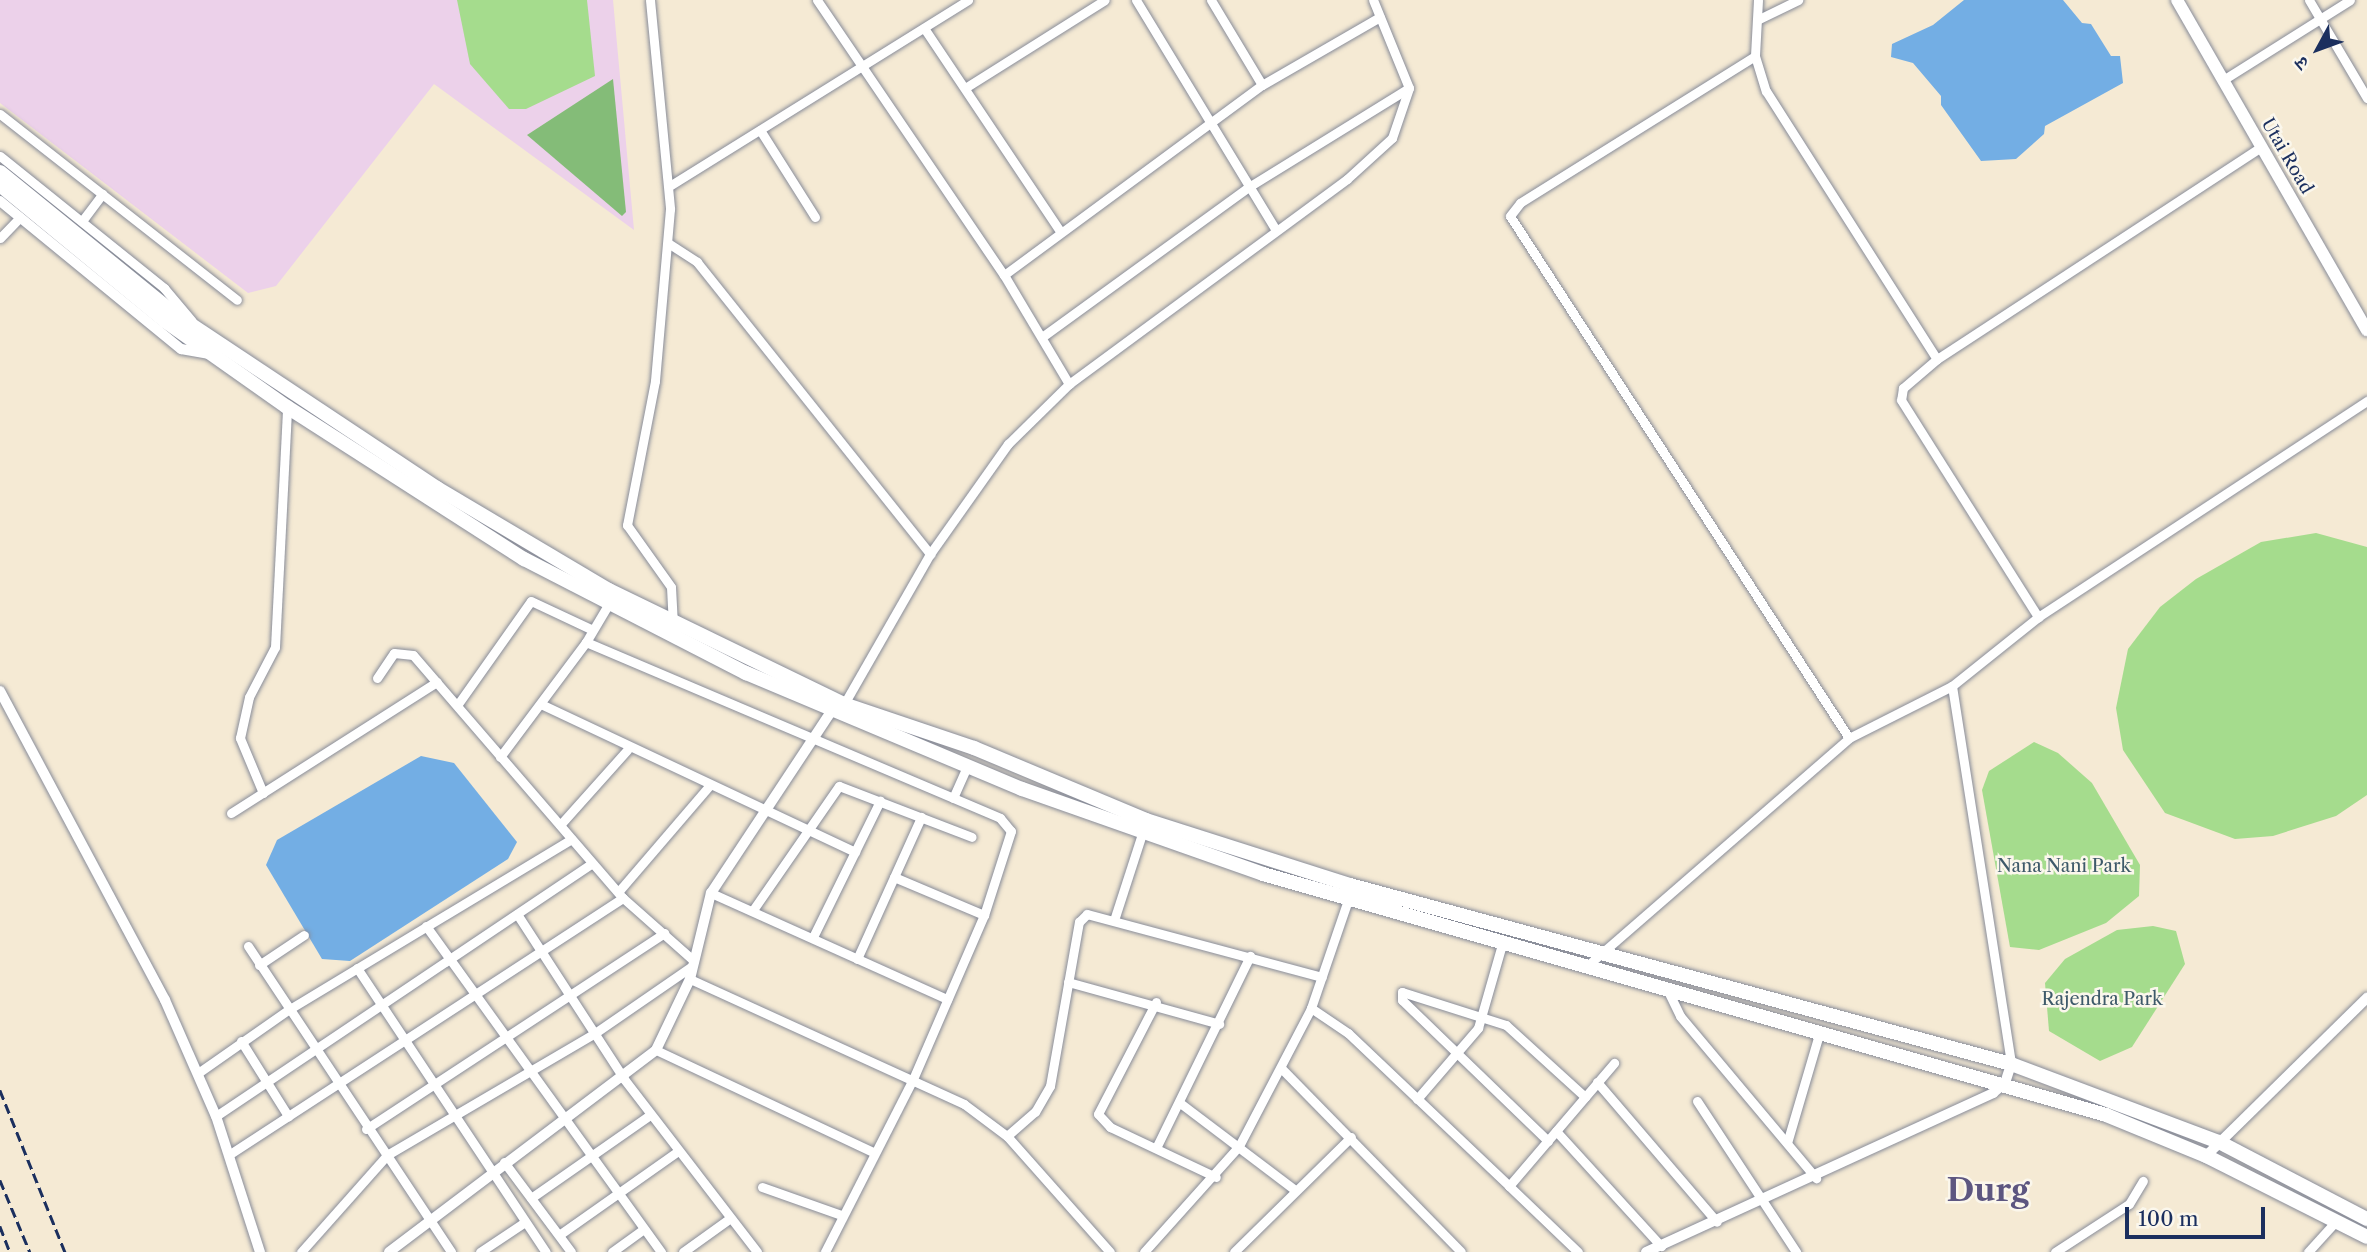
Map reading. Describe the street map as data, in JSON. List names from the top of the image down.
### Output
{
  "streets": {
    "main road": ["Utai Road"]
  },
  "districts": ["Durg"],
  "parks": ["Nana Nani Park", "Rajendra Park"],
  "scale_bar": "100 m",
  "north": "bottom left"
}
